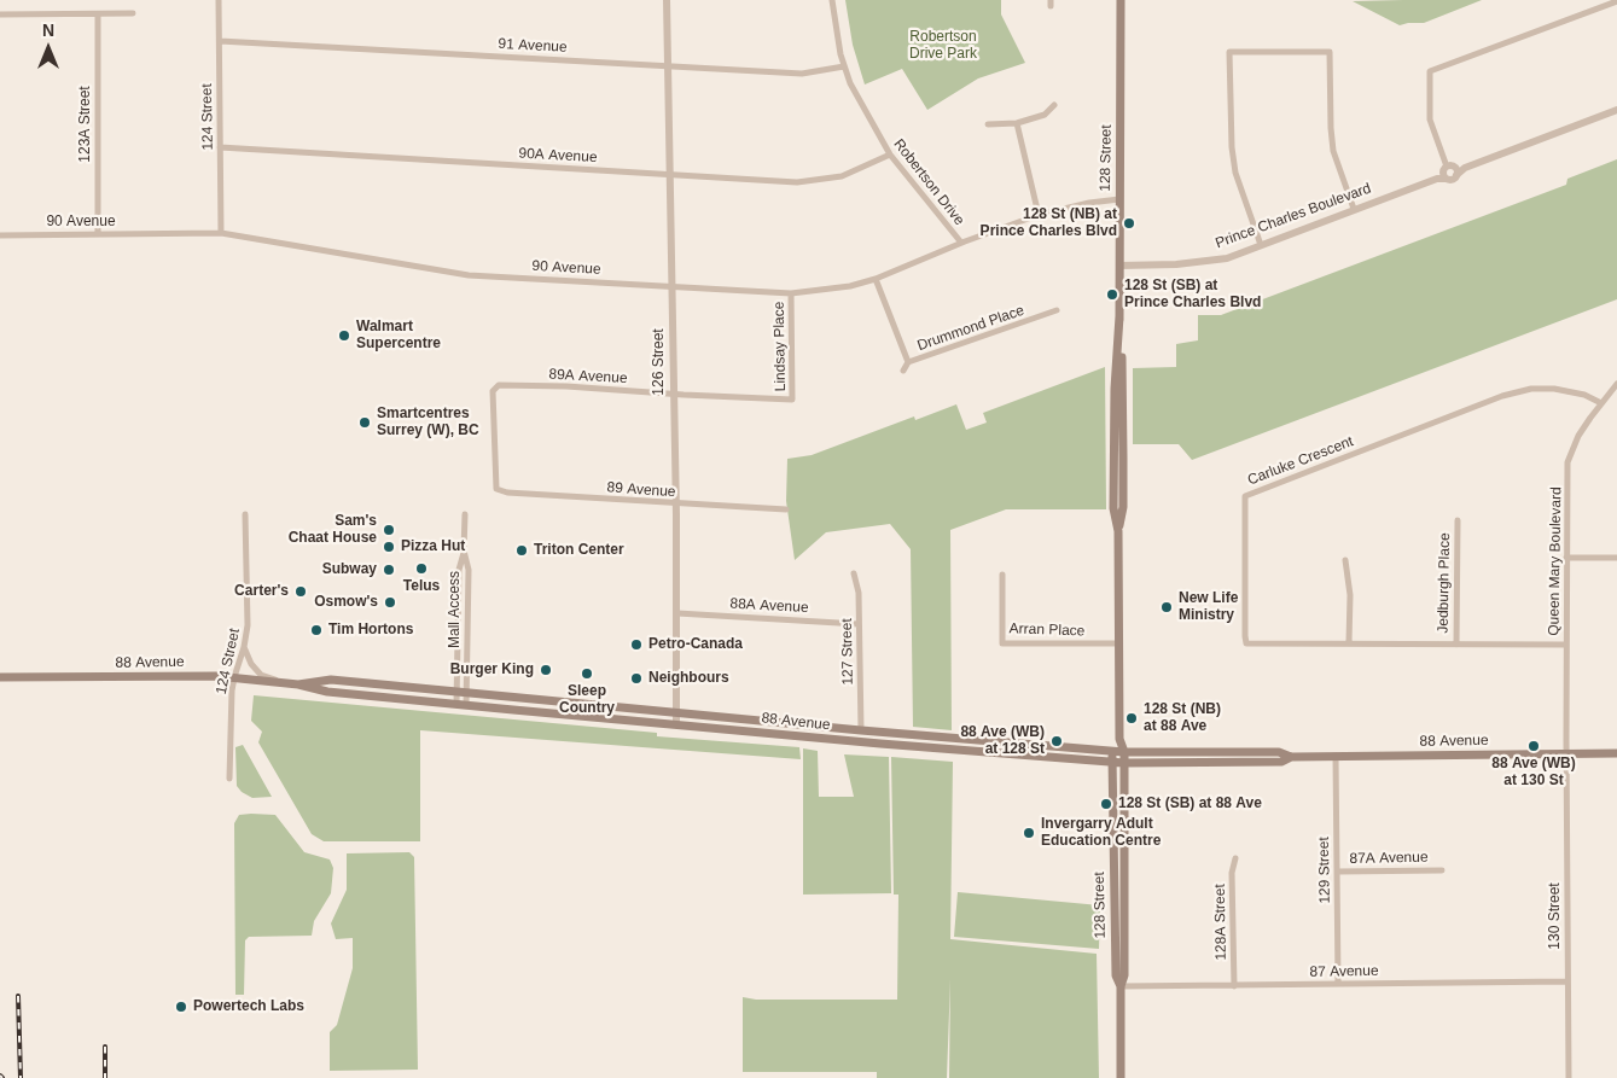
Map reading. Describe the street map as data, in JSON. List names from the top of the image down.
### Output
{
  "streets": {
    "main road": ["128 Street", "88 Avenue"],
    "street": [
      "91 Avenue",
      "124 Street",
      "123A Street",
      "90A Avenue",
      "Robertson Drive",
      "Prince Charles Boulevard",
      "90 Avenue",
      "Drummond Place",
      "Lindsay Place",
      "126 Street",
      "89A Avenue",
      "Carluke Crescent",
      "89 Avenue",
      "Queen Mary Boulevard",
      "Jedburgh Place",
      "88A Avenue",
      "Mall Access",
      "Arran Place",
      "127 Street",
      "87A Avenue",
      "129 Street",
      "130 Street",
      "128A Street",
      "87 Avenue"
    ]
  },
  "crossings": [
    ["91 Avenue", "124 Street"],
    ["91 Avenue", "Robertson Drive"],
    ["91 Avenue", "126 Street"],
    ["124 Street", "90A Avenue"],
    ["124 Street", "90 Avenue"],
    ["124 Street", "88 Avenue"],
    ["123A Street", "90 Avenue"],
    ["90A Avenue", "Robertson Drive"],
    ["90A Avenue", "126 Street"],
    ["128 Street", "Prince Charles Boulevard"],
    ["128 Street", "90 Avenue"],
    ["128 Street", "Arran Place"],
    ["128 Street", "88 Avenue"],
    ["128 Street", "87 Avenue"],
    ["Robertson Drive", "90 Avenue"],
    ["90 Avenue", "Drummond Place"],
    ["90 Avenue", "Lindsay Place"],
    ["90 Avenue", "126 Street"],
    ["Lindsay Place", "89A Avenue"],
    ["126 Street", "89A Avenue"],
    ["126 Street", "89 Avenue"],
    ["126 Street", "88A Avenue"],
    ["126 Street", "88 Avenue"],
    ["89A Avenue", "89 Avenue"],
    ["Carluke Crescent", "Queen Mary Boulevard"],
    ["Carluke Crescent", "Jedburgh Place"],
    ["Queen Mary Boulevard", "88 Avenue"],
    ["Queen Mary Boulevard", "130 Street"],
    ["88A Avenue", "127 Street"],
    ["Mall Access", "88 Avenue"],
    ["127 Street", "88 Avenue"],
    ["88 Avenue", "129 Street"],
    ["88 Avenue", "130 Street"],
    ["87A Avenue", "129 Street"],
    ["129 Street", "87 Avenue"],
    ["130 Street", "87 Avenue"],
    ["128A Street", "87 Avenue"]
  ],
  "parks": ["Robertson Drive Park"],
  "places": [
    "128 St (NB) at Prince Charles Blvd",
    "128 St (SB) at Prince Charles Blvd",
    "Walmart Supercentre",
    "Smartcentres Surrey (W), BC",
    "Sam's Chaat House",
    "Pizza Hut",
    "Triton Center",
    "Telus",
    "Subway",
    "Carter's",
    "Osmow's",
    "New Life Ministry",
    "Tim Hortons",
    "Petro-Canada",
    "Burger King",
    "Sleep Country",
    "Neighbours",
    "128 St (NB) at 88 Ave",
    "88 Ave (WB) at 128 St",
    "88 Ave (WB) at 130 St",
    "128 St (SB) at 88 Ave",
    "Invergarry Adult Education Centre",
    "Powertech Labs"
  ],
  "north": "top"
}
